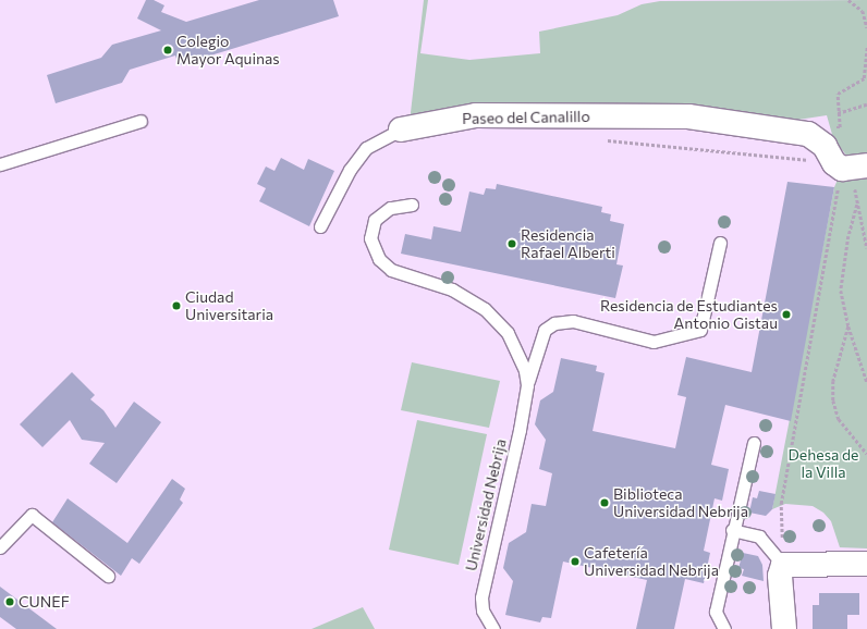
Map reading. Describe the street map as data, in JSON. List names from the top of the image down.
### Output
{
  "streets": {
    "street": ["Paseo del Canalillo"],
    "lane": ["Universidad Nebrija"]
  },
  "parks": ["Dehesa de la Villa"],
  "places": [
    "Colegio Mayor Aquinas",
    "Residencia Rafael Alberti",
    "Ciudad Universitaria",
    "Residencia de Estudiantes Antonio Gistau",
    "Biblioteca Universidad Nebrija",
    "Cafetería Universidad Nebrija",
    "CUNEF"
  ]
}
